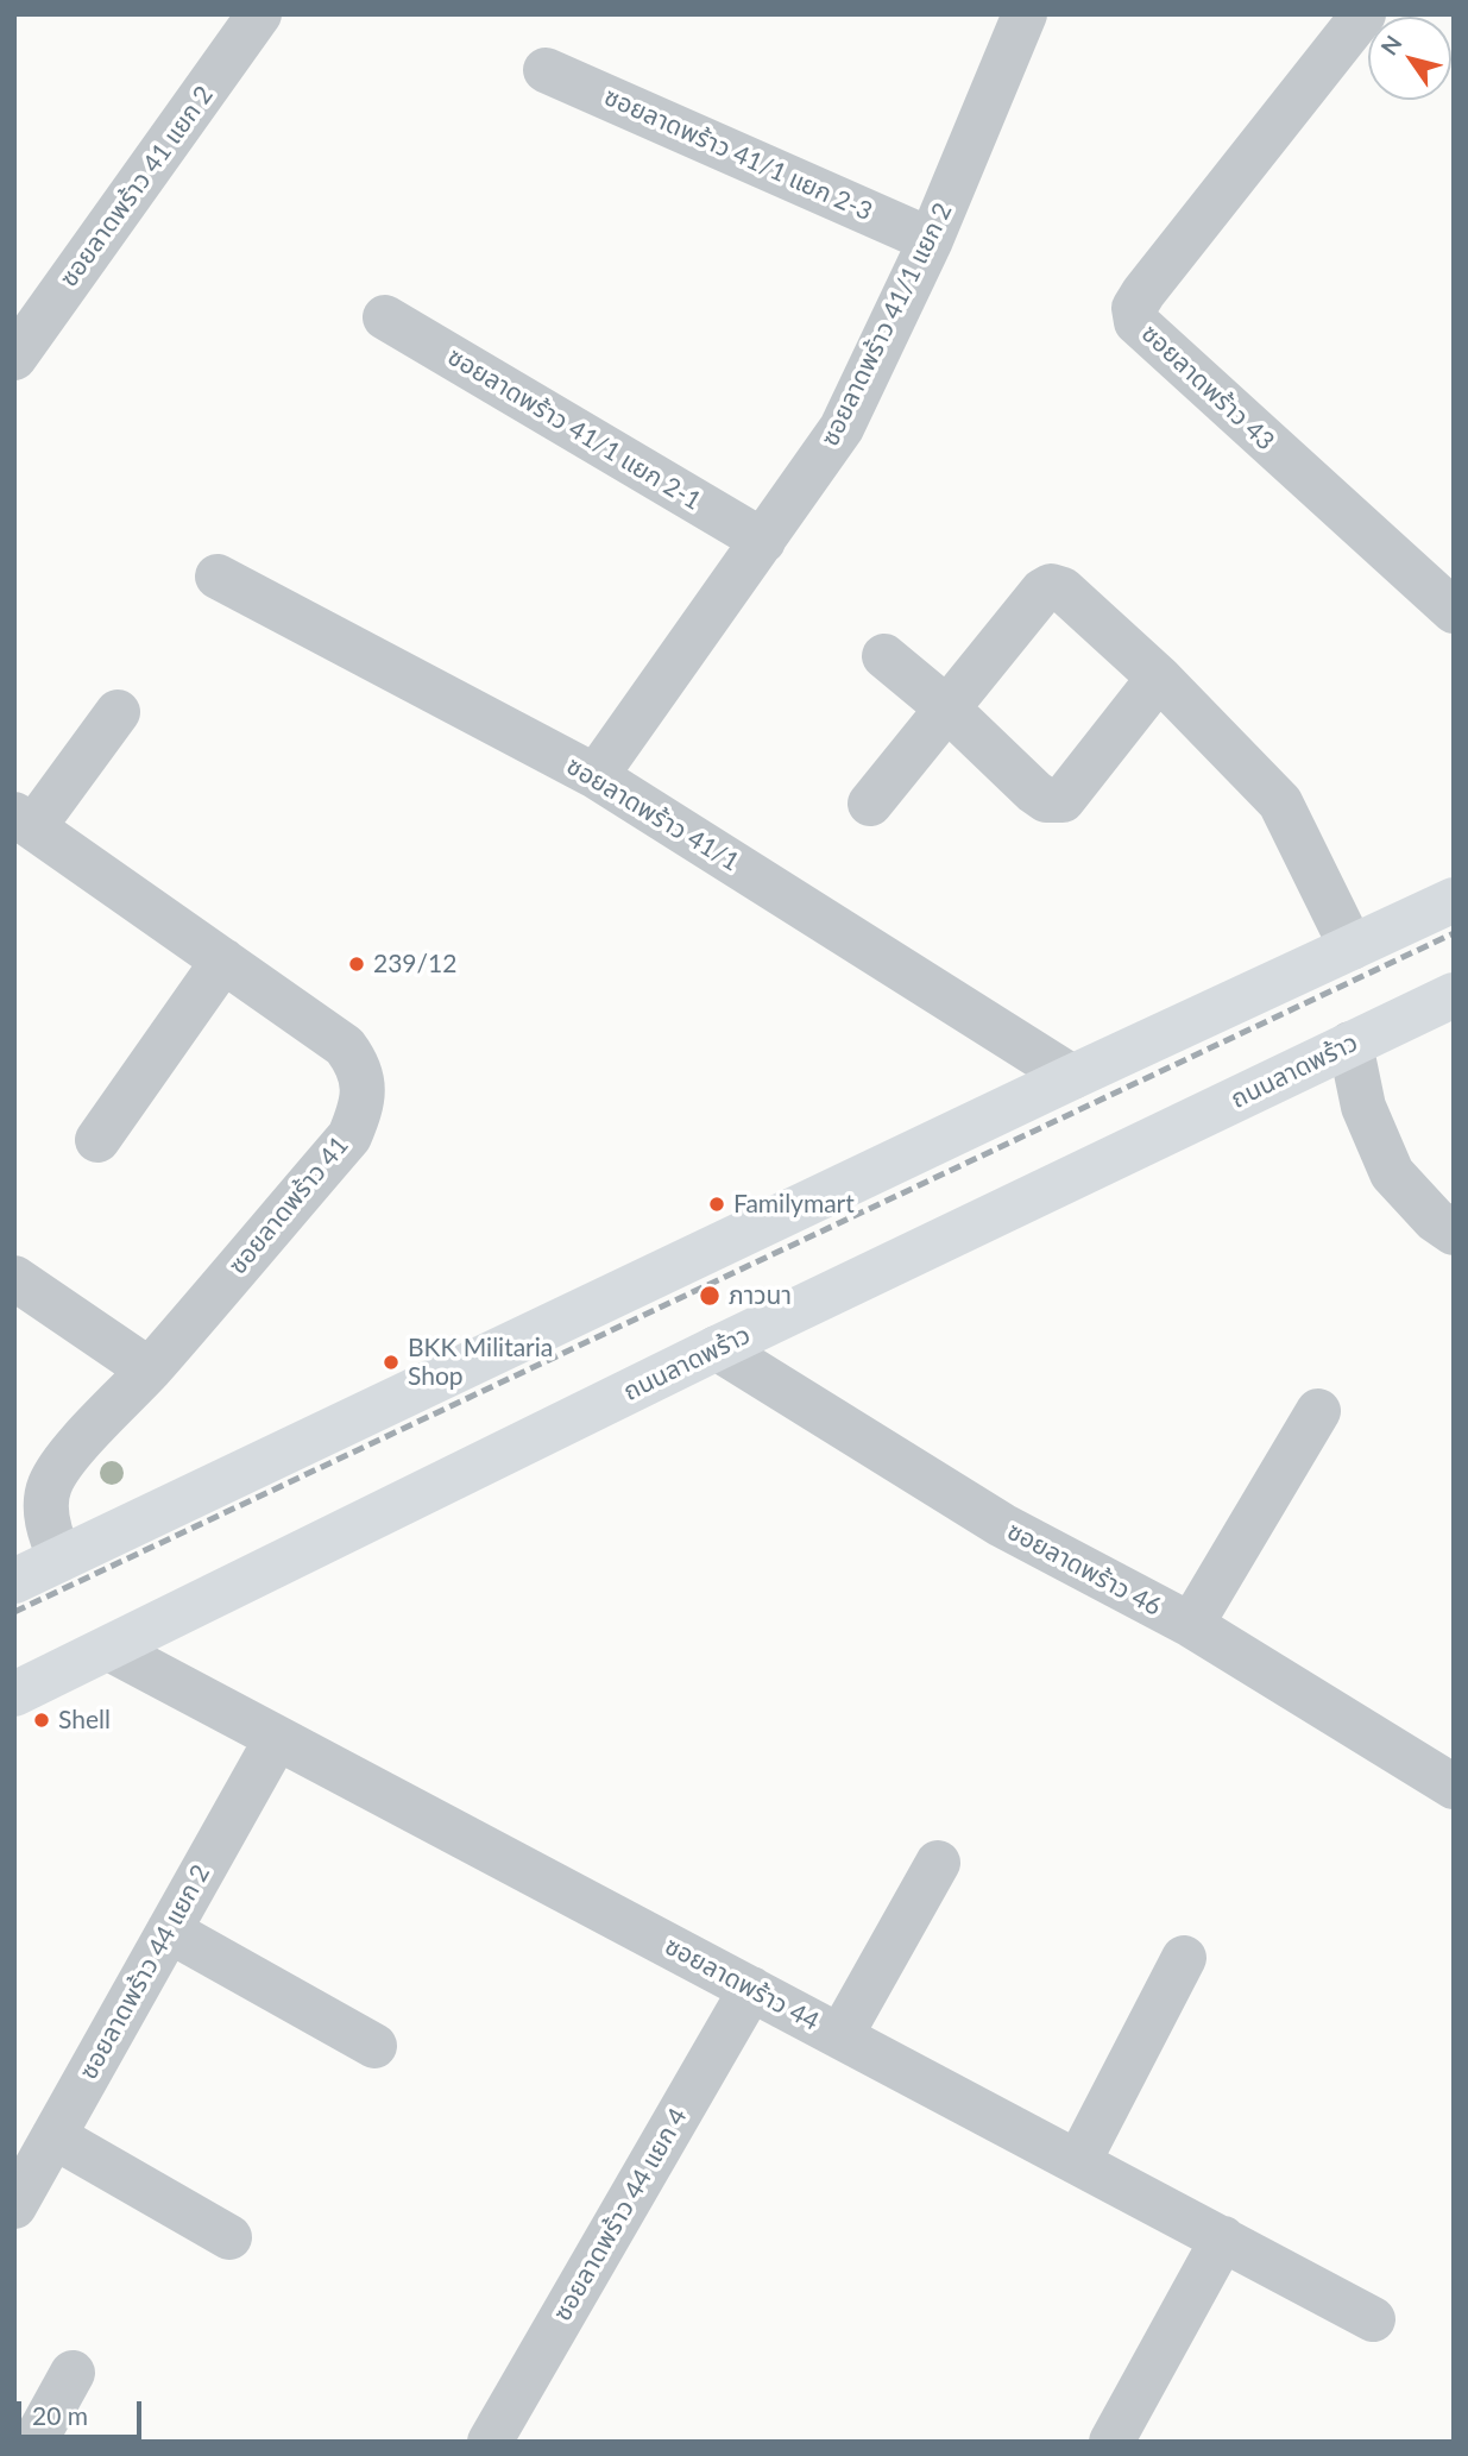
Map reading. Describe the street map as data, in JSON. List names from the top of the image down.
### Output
{
  "streets": {
    "main road": ["ถนนลาดพร้าว"],
    "street": [
      "ซอยลาดพร้าว 41/1 แยก 2-3",
      "ซอยลาดพร้าว 41 แยก 2",
      "ซอยลาดพร้าว 41/1 แยก 2",
      "ซอยลาดพร้าว 43",
      "ซอยลาดพร้าว 41/1 แยก 2-1",
      "ซอยลาดพร้าว 41/1",
      "ซอยลาดพร้าว 41",
      "ซอยลาดพร้าว 46",
      "ซอยลาดพร้าว 44 แยก 2",
      "ซอยลาดพร้าว 44",
      "ซอยลาดพร้าว 44 แยก 4"
    ]
  },
  "crossings": [
    ["ซอยลาดพร้าว 41/1 แยก 2-3", "ซอยลาดพร้าว 41/1 แยก 2"],
    ["ซอยลาดพร้าว 41/1 แยก 2", "ซอยลาดพร้าว 41/1 แยก 2-1"],
    ["ซอยลาดพร้าว 41/1 แยก 2", "ซอยลาดพร้าว 41/1"],
    ["ถนนลาดพร้าว", "ซอยลาดพร้าว 46"],
    ["ถนนลาดพร้าว", "ซอยลาดพร้าว 44"],
    ["ซอยลาดพร้าว 44 แยก 2", "ซอยลาดพร้าว 44"],
    ["ซอยลาดพร้าว 44", "ซอยลาดพร้าว 44 แยก 4"]
  ],
  "places": [
    "239/12",
    "Familymart",
    "ภาวนา",
    "BKK Militaria Shop",
    "Shell"
  ],
  "scale_bar": "20 m",
  "north": "top left"
}
